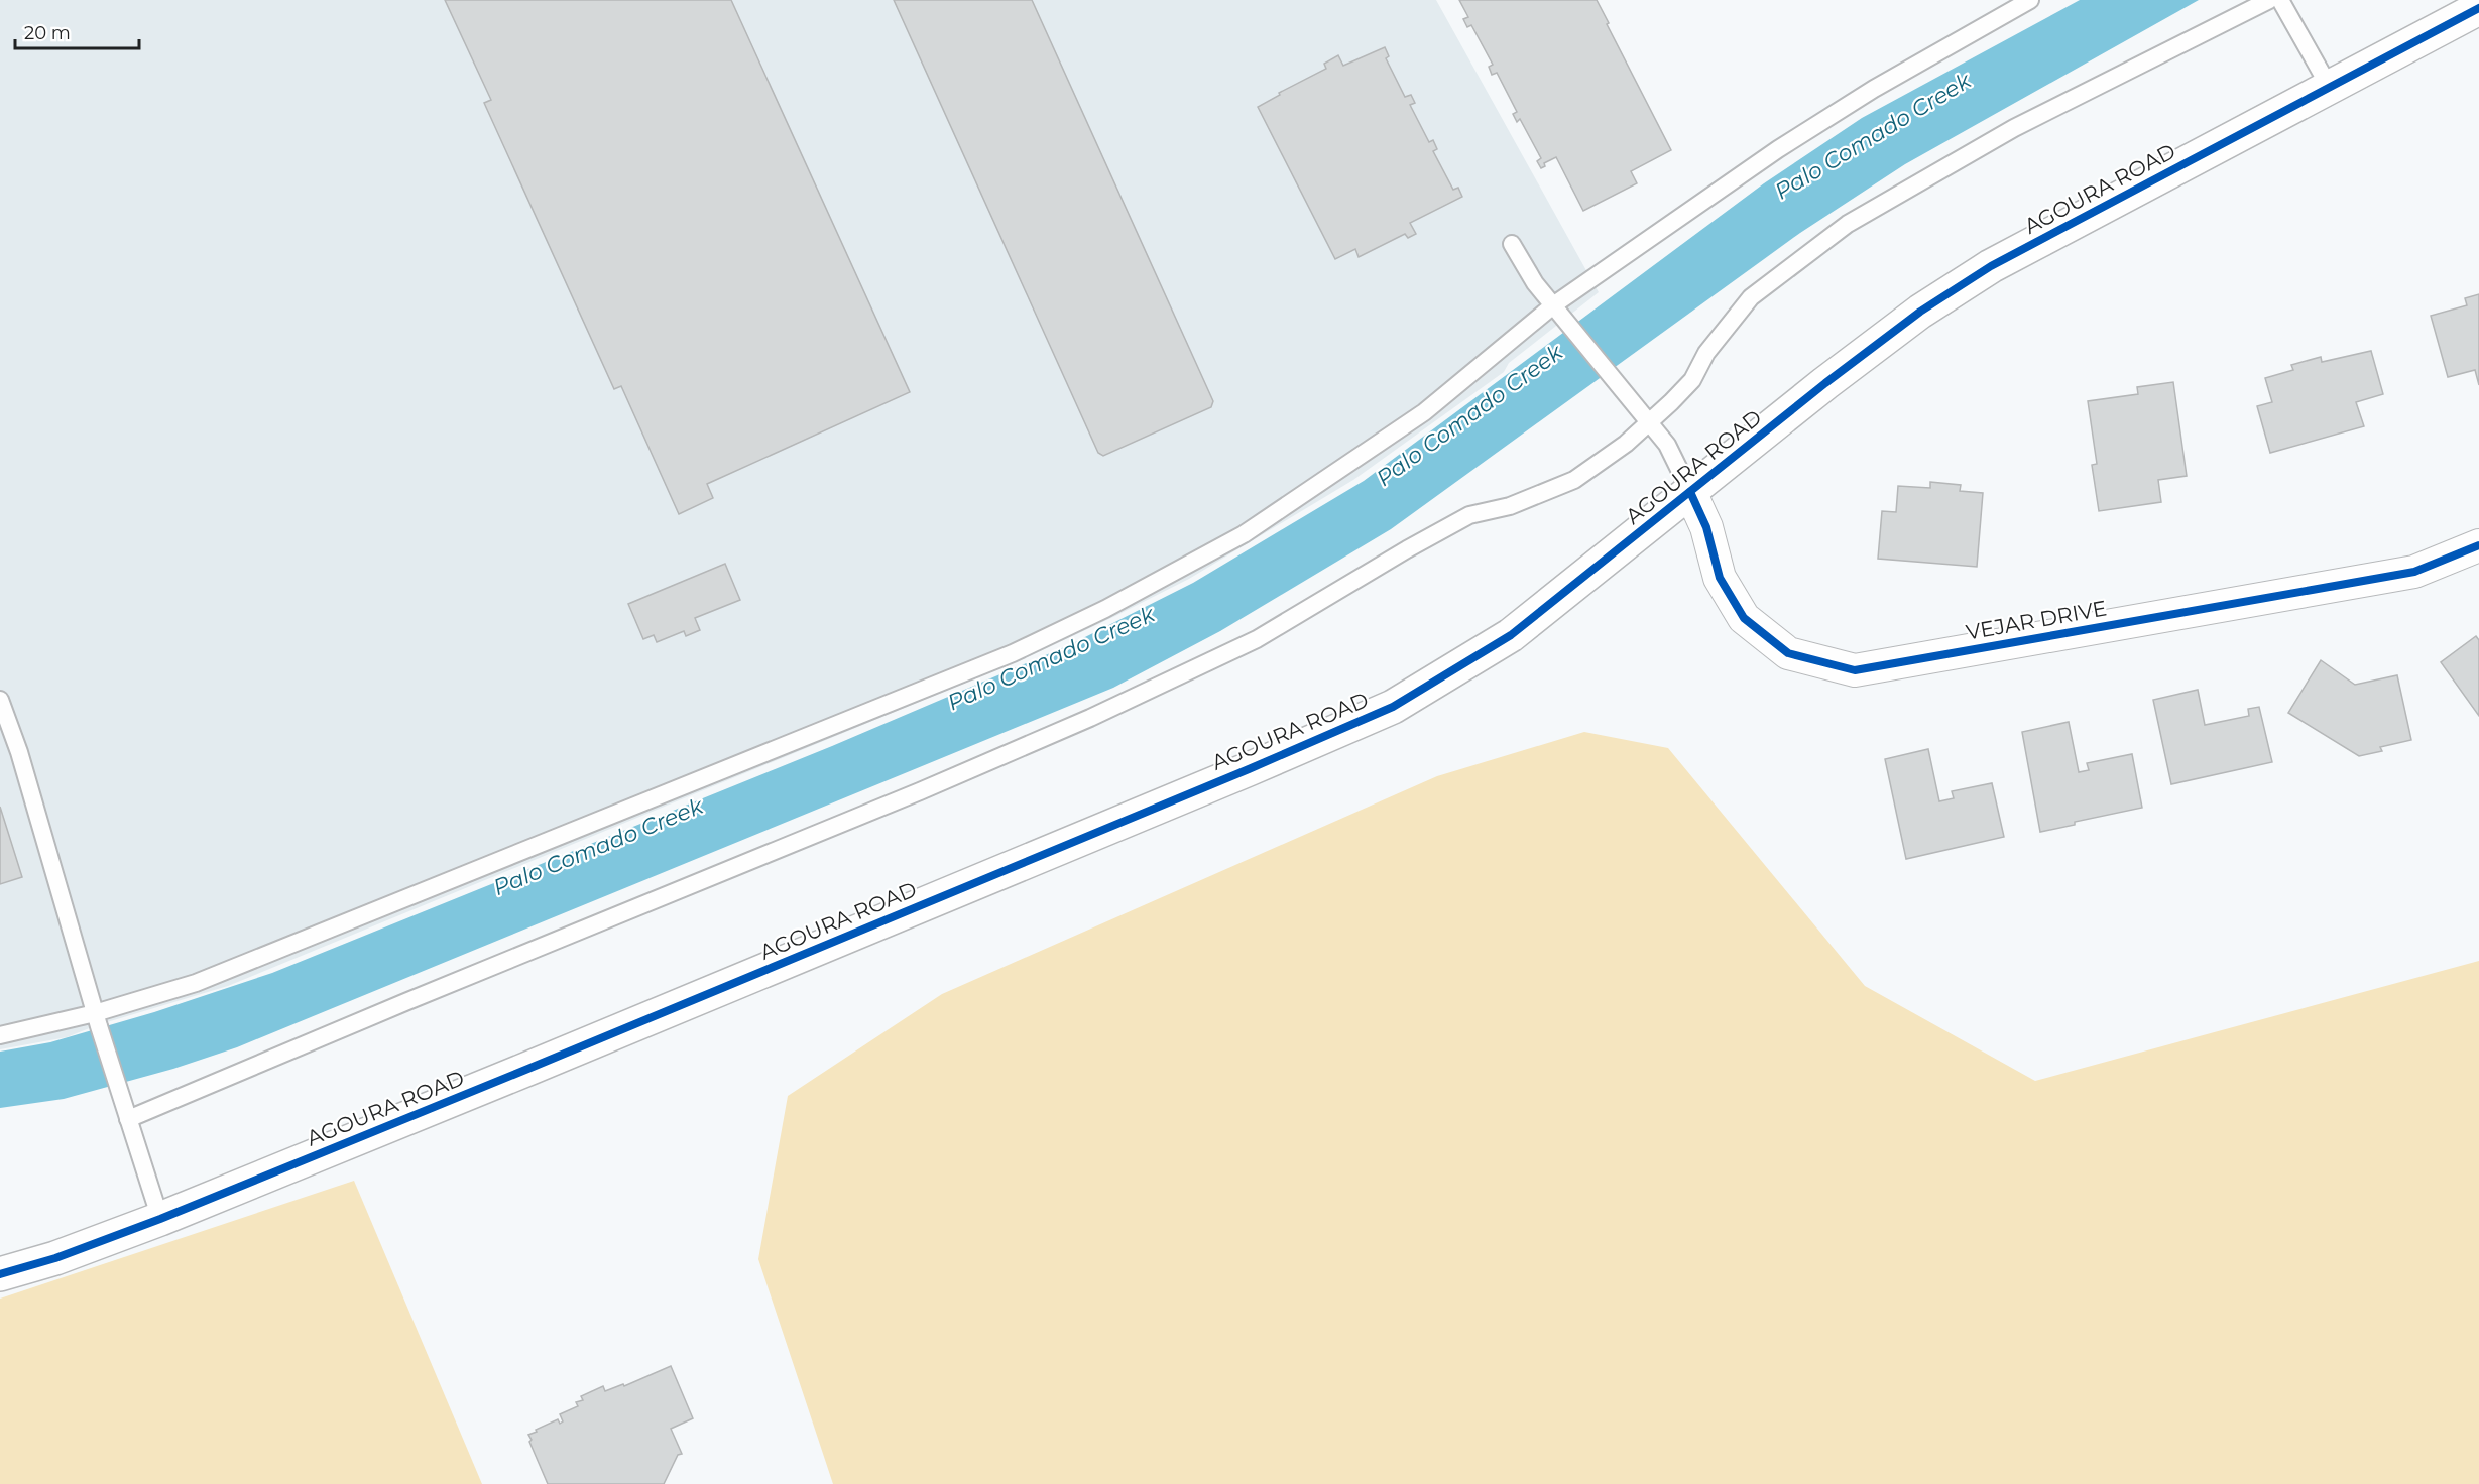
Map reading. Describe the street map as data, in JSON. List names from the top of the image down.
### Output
{
  "streets": {
    "main road": ["AGOURA ROAD"],
    "street": ["VEJAR DRIVE"]
  },
  "crossings": [
    ["AGOURA ROAD", "VEJAR DRIVE"]
  ],
  "water": ["Palo Comado Creek"],
  "scale_bar": "20 m"
}
